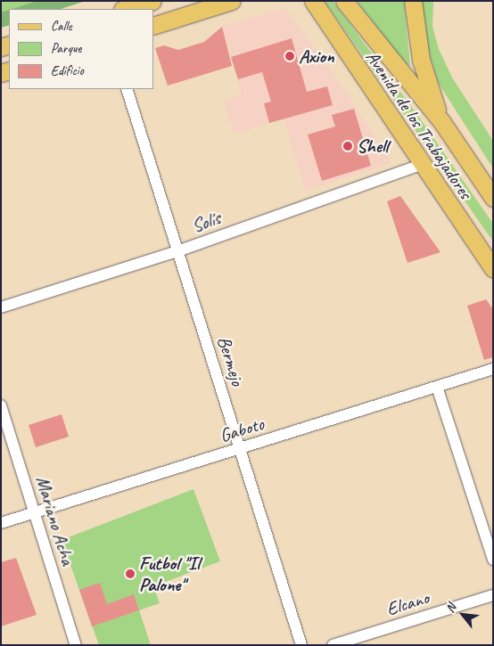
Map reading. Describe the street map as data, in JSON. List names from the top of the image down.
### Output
{
  "streets": {
    "main road": ["Avenida de los Trabajadores"],
    "street": [
      "Solís",
      "Bermejo",
      "Gaboto",
      "Mariano Acha",
      "Elcano"
    ]
  },
  "crossings": [
    ["Avenida de los Trabajadores", "Solís"],
    ["Solís", "Bermejo"],
    ["Bermejo", "Gaboto"],
    ["Gaboto", "Mariano Acha"]
  ],
  "places": ["Axion", "Shell", "Futbol \"Il Palone\""],
  "legend": ["Calle", "Parque", "Edificio"],
  "north": "top left"
}
